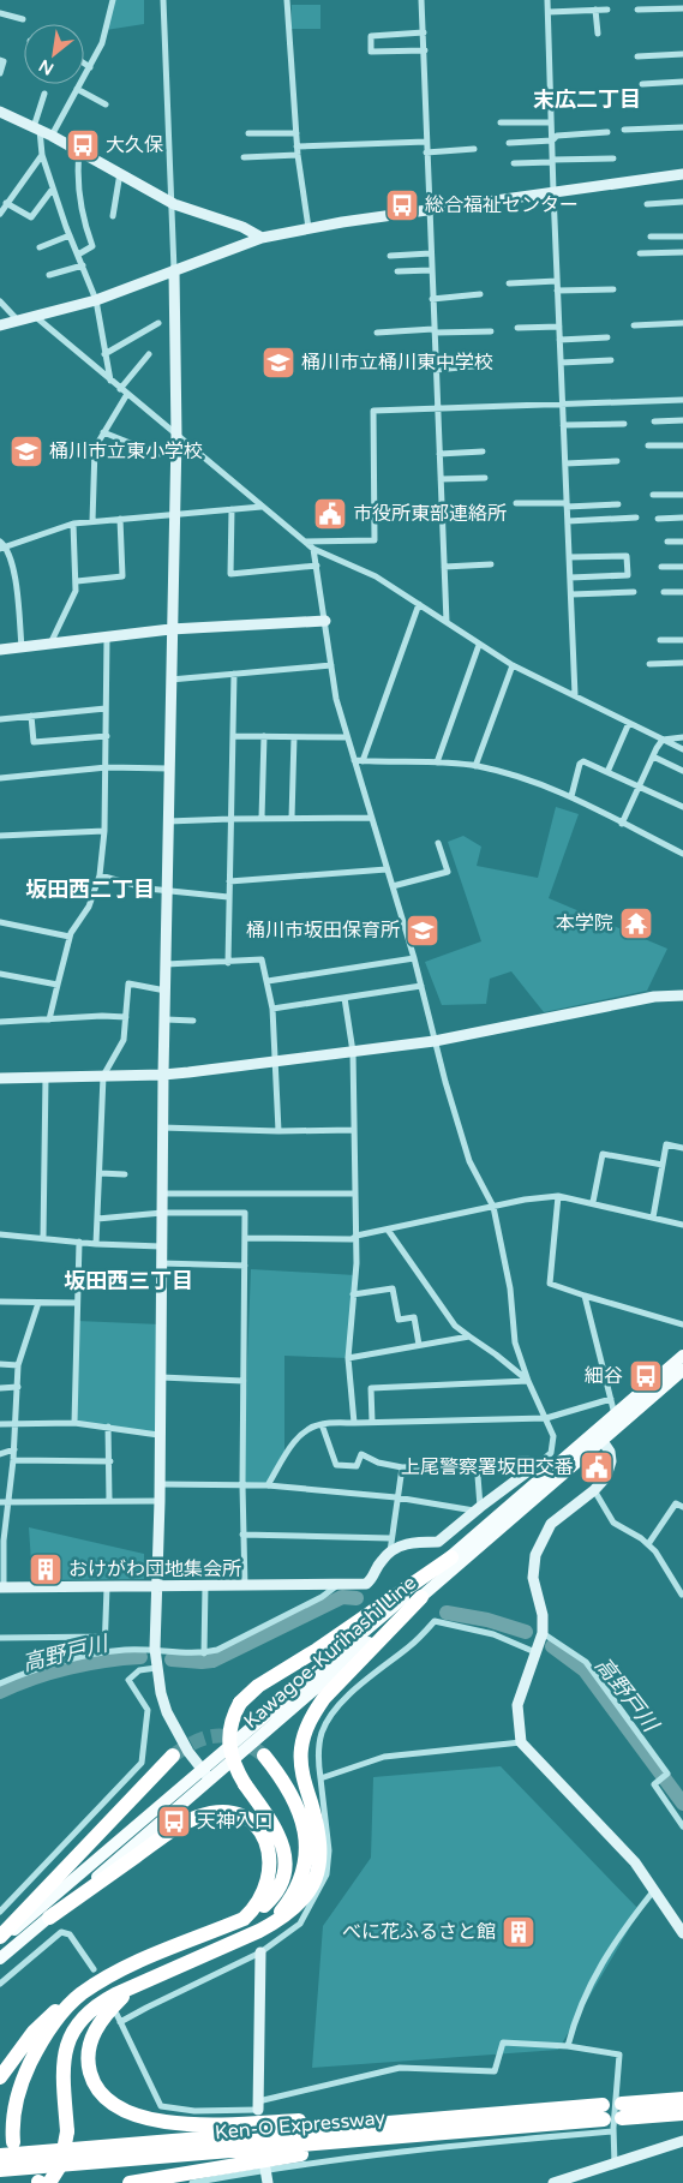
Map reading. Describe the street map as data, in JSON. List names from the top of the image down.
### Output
{
  "streets": {
    "highway": ["Ken-O Expressway"],
    "main road": ["Kawagoe-Kurihashi Line"]
  },
  "districts": ["末広二丁目", "坂田西二丁目", "坂田西三丁目"],
  "water": ["高野戸川"],
  "places": {
    "bus stop": [
      "大久保",
      "総合福祉センター",
      "細谷",
      "天神入口"
    ],
    "school or university": ["桶川市立桶川東中学校", "桶川市立東小学校", "桶川市坂田保育所"],
    "public building": ["市役所東部連絡所", "上尾警察署坂田交番"],
    "temple": ["本学院"],
    "building": ["おけがわ団地集会所", "べに花ふるさと館"]
  },
  "north": "bottom left"
}
